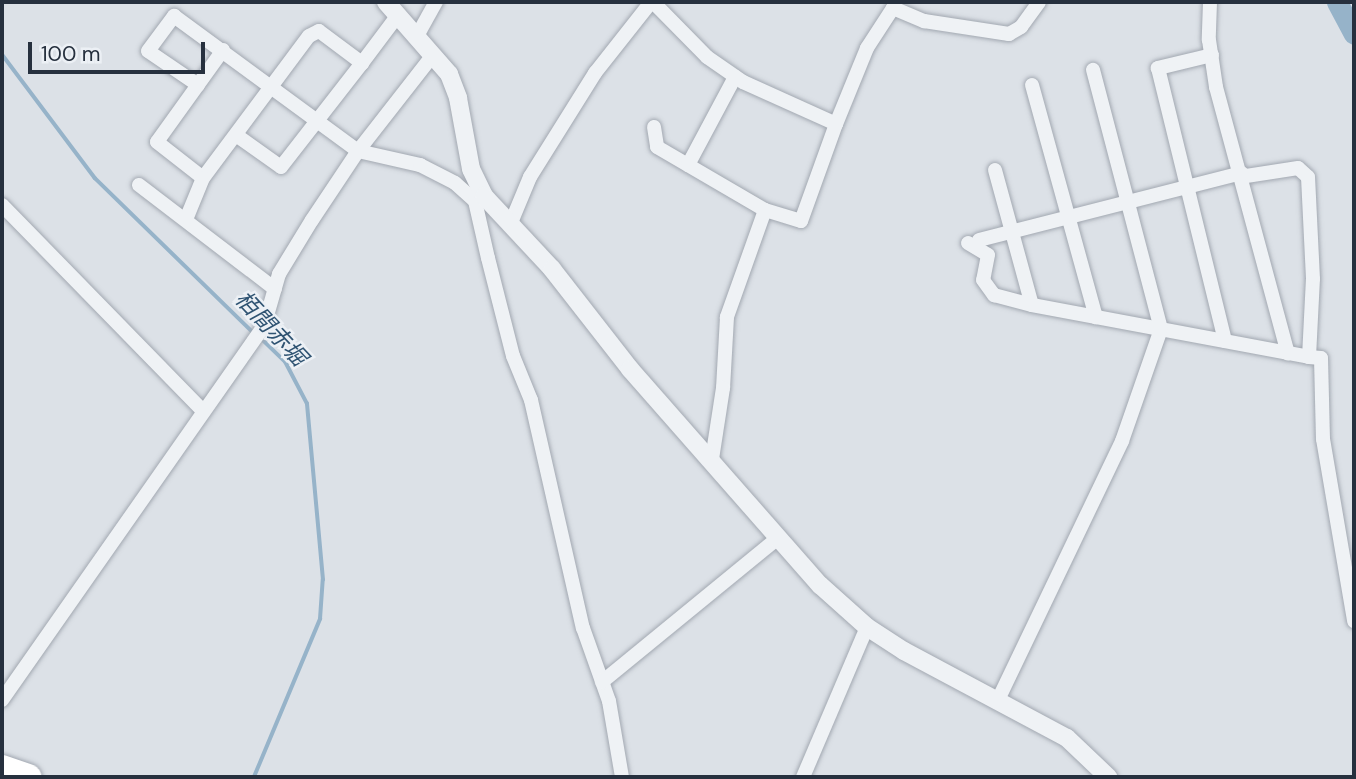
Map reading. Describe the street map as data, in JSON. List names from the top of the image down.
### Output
{
  "water": ["栢間赤堀"],
  "scale_bar": "100 m"
}
